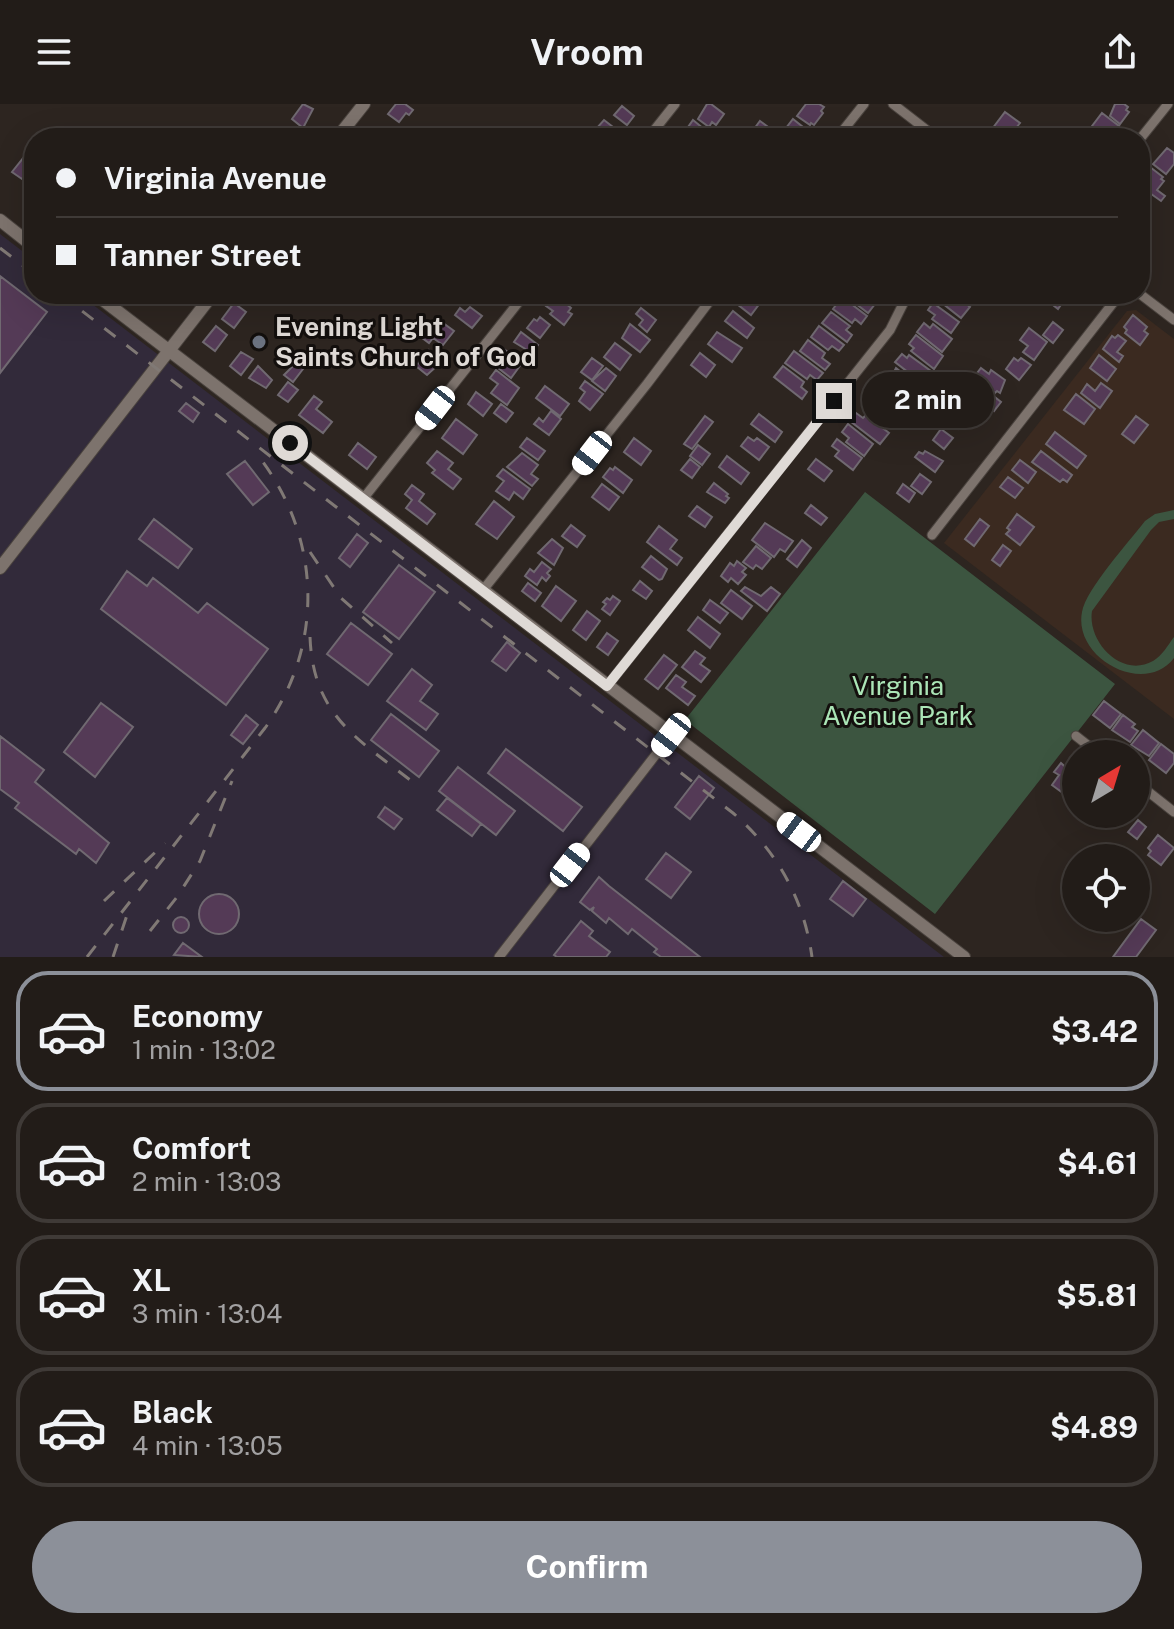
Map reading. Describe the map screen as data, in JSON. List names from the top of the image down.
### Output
{
  "parks": ["Virginia Avenue Park"],
  "places": ["Evening Light Saints Church of God"],
  "north": "top right",
  "page": {
    "header": "Vroom",
    "banner": ["Virginia Avenue", "Tanner Street"],
    "bubble": "2 min",
    "list": [
      {
        "name": "Economy",
        "note": "1 min · 13:02",
        "value": "$3.42"
      },
      {
        "name": "Comfort",
        "note": "2 min · 13:03",
        "value": "$4.61"
      },
      {
        "name": "XL",
        "note": "3 min · 13:04",
        "value": "$5.81"
      },
      {
        "name": "Black",
        "note": "4 min · 13:05",
        "value": "$4.89"
      }
    ],
    "buttons": "Confirm"
  }
}
